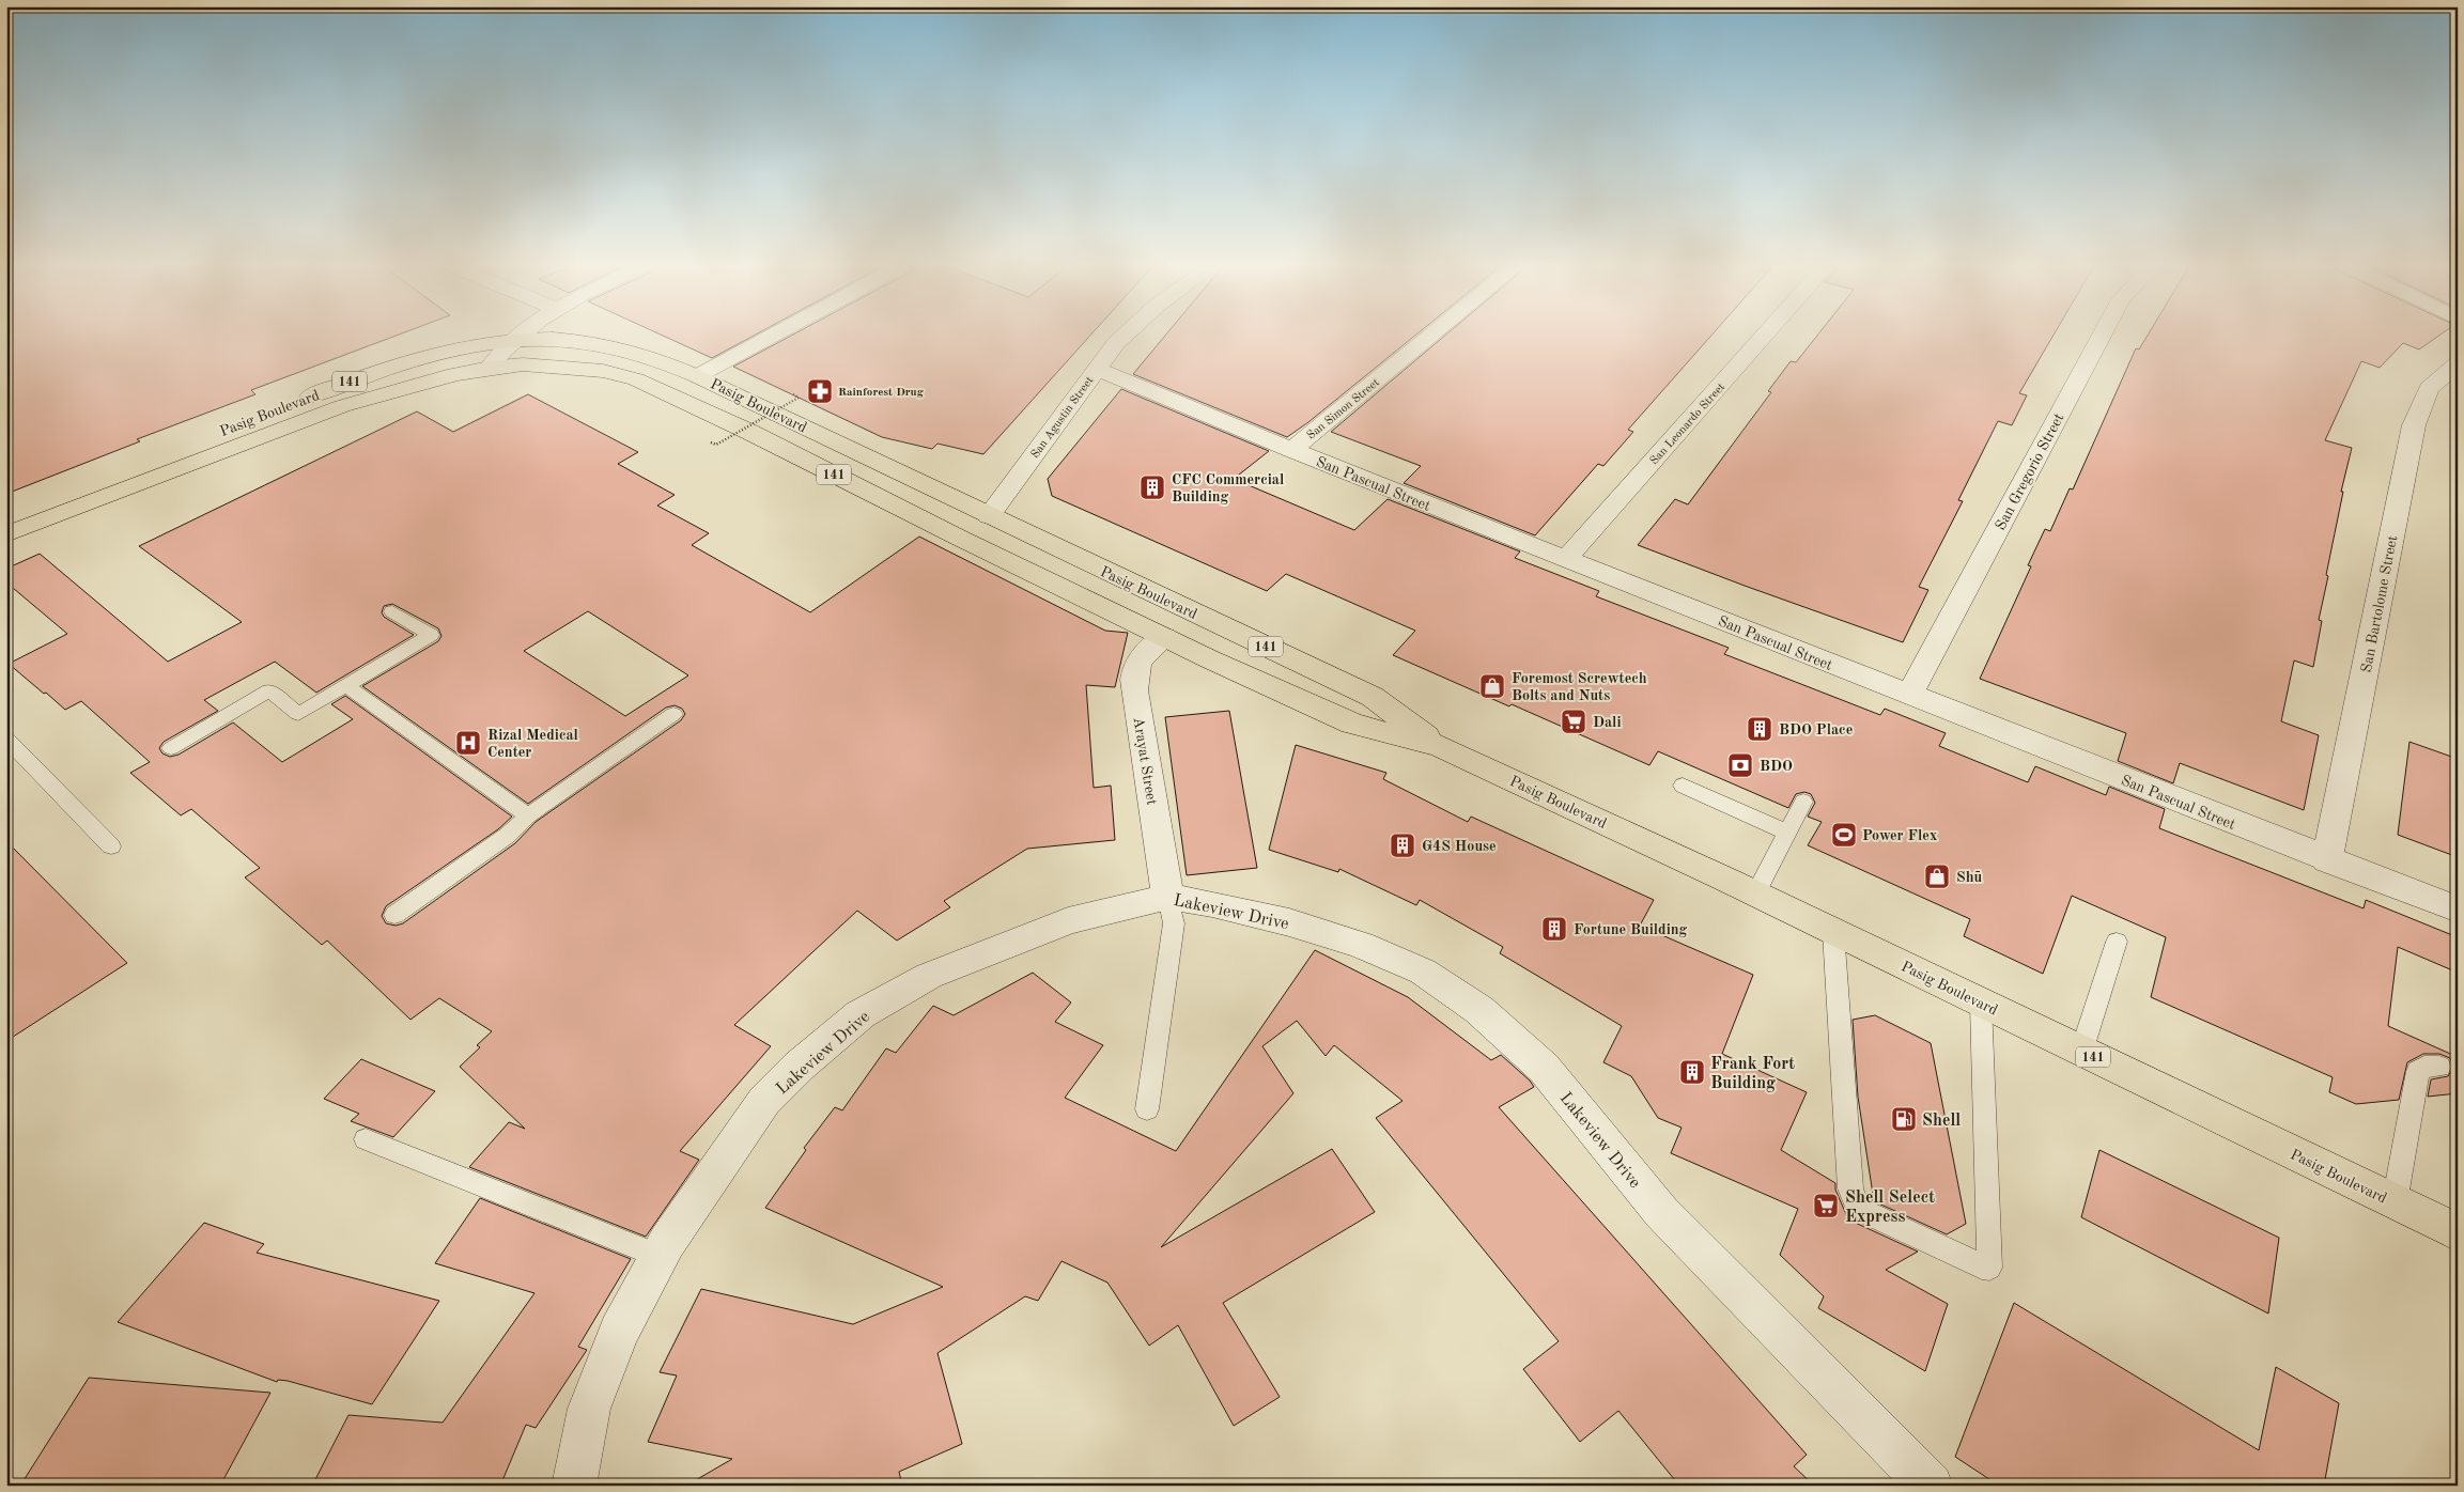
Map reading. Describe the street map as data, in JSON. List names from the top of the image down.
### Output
{
  "streets": {
    "main road": ["141", "Pasig Boulevard"],
    "street": [
      "San Simon Street",
      "San Agustin Street",
      "San Leonardo Street",
      "San Gregorio Street",
      "San Pascual Street",
      "San Bartolome Street",
      "Arayat Street",
      "Lakeview Drive"
    ]
  },
  "crossings": [
    ["Pasig Boulevard", "San Agustin Street"],
    ["Pasig Boulevard", "Arayat Street"],
    ["San Simon Street", "San Pascual Street"],
    ["San Agustin Street", "San Pascual Street"],
    ["San Leonardo Street", "San Pascual Street"],
    ["San Gregorio Street", "San Pascual Street"],
    ["San Pascual Street", "San Bartolome Street"],
    ["Arayat Street", "Lakeview Drive"]
  ],
  "places": {
    "pharmacy": ["Rainforest Drug"],
    "building": [
      "CFC Commercial Building",
      "BDO Place",
      "G4S House",
      "Fortune Building",
      "Frank Fort Building"
    ],
    "shop": ["Foremost Screwtech Bolts and Nuts", "Shū"],
    "supermarket": ["Dali", "Shell Select Express"],
    "hospital": ["Rizal Medical Center"],
    "bank": ["BDO"],
    "sports": ["Power Flex"],
    "fuel station": ["Shell"]
  }
}
